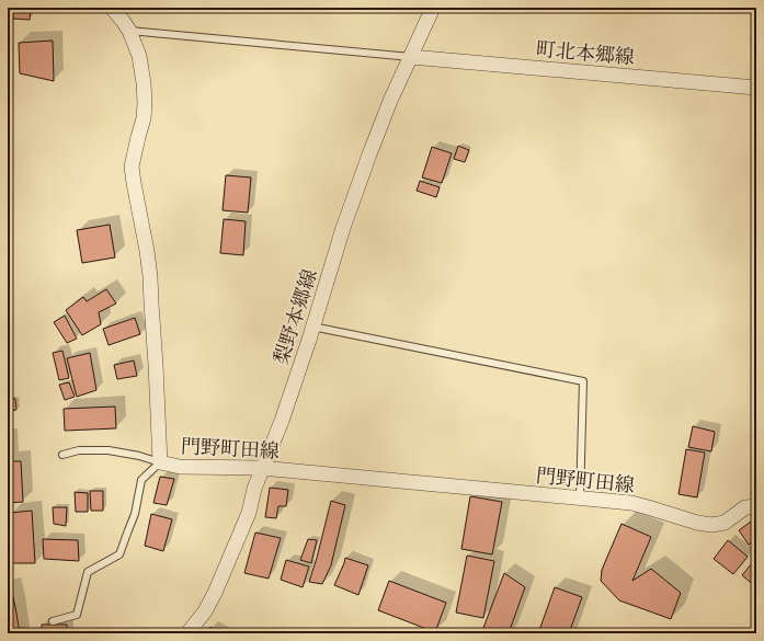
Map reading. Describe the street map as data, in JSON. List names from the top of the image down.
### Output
{
  "streets": {
    "street": ["町北本郷線", "梨野本郷線", "門野町田線"]
  },
  "crossings": [
    ["町北本郷線", "梨野本郷線"],
    ["梨野本郷線", "門野町田線"]
  ]
}
